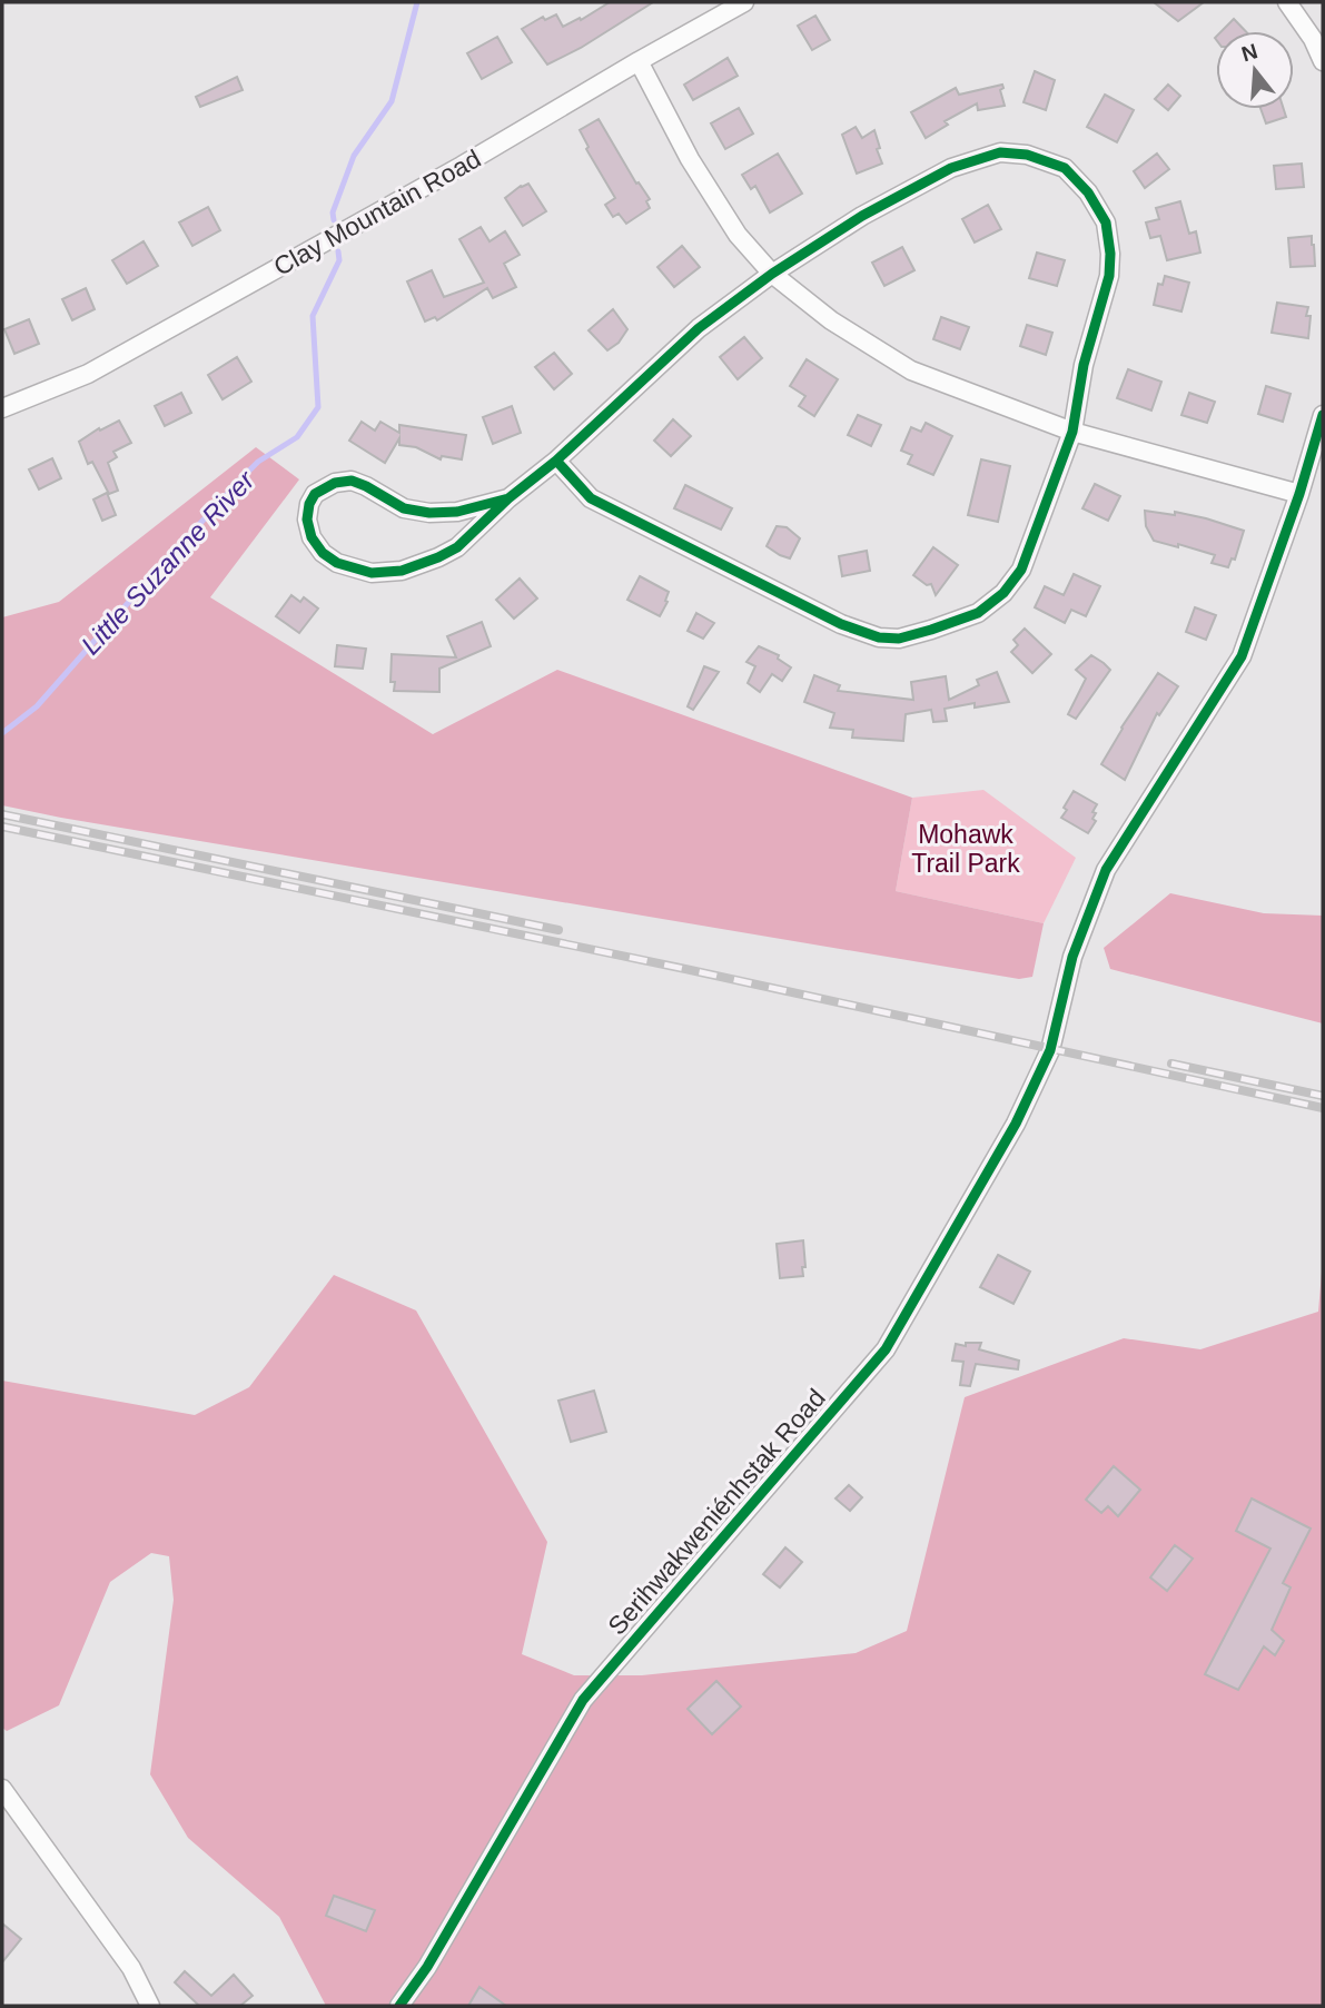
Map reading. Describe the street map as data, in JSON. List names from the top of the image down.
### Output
{
  "streets": {
    "street": ["Clay Mountain Road", "Serihwakweniénhstak Road"]
  },
  "water": ["Little Suzanne River"],
  "parks": ["Mohawk Trail Park"],
  "north": "top"
}
